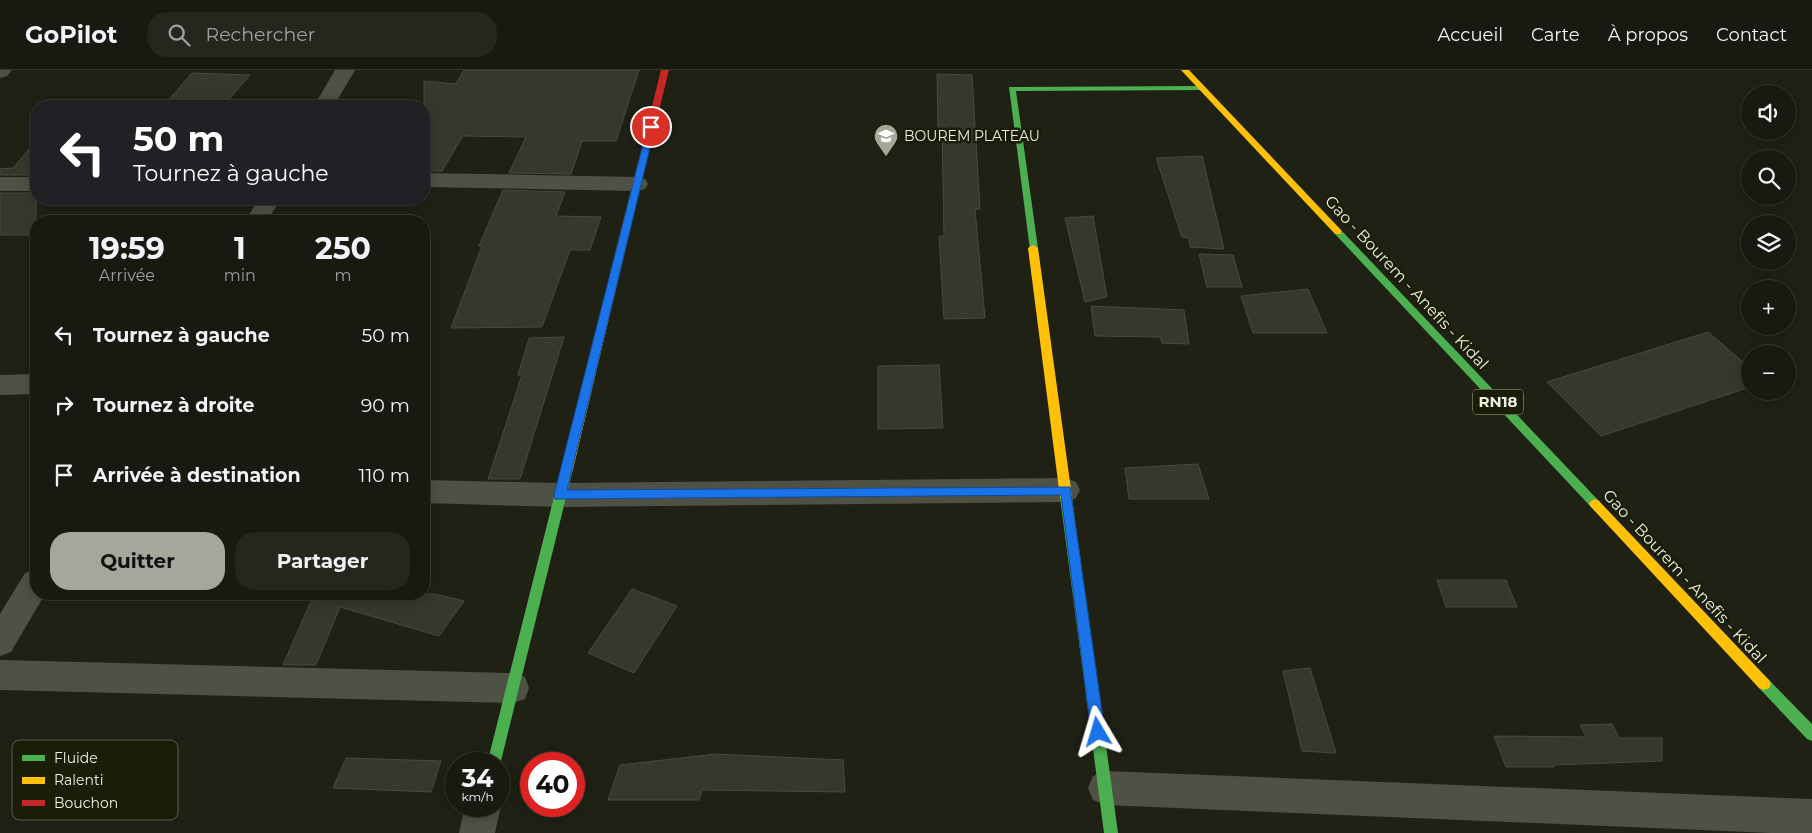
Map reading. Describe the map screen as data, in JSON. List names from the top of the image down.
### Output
{
  "streets": {
    "street": ["Gao - Bourem - Anefis - Kidal", "RN18"]
  },
  "places": {
    "school or university": ["BOUREM PLATEAU"]
  },
  "legend": ["Fluide", "Ralenti", "Bouchon"],
  "page": {
    "header": "GoPilot",
    "search": "Rechercher",
    "nav": [
      "Accueil",
      "Carte",
      "À propos",
      "Contact"
    ],
    "map_buttons": ["+", "−"],
    "turn": ["50 m", "Tournez à gauche"],
    "eta": [
      "19:59",
      "Arrivée",
      "1",
      "min",
      "250",
      "m"
    ],
    "list": [
      {
        "name": "Tournez à gauche",
        "value": "50 m"
      },
      {
        "name": "Tournez à droite",
        "value": "90 m"
      },
      {
        "name": "Arrivée à destination",
        "value": "110 m"
      }
    ],
    "buttons": ["Quitter", "Partager"],
    "speed": "34 km/h",
    "limit": "40"
  }
}
